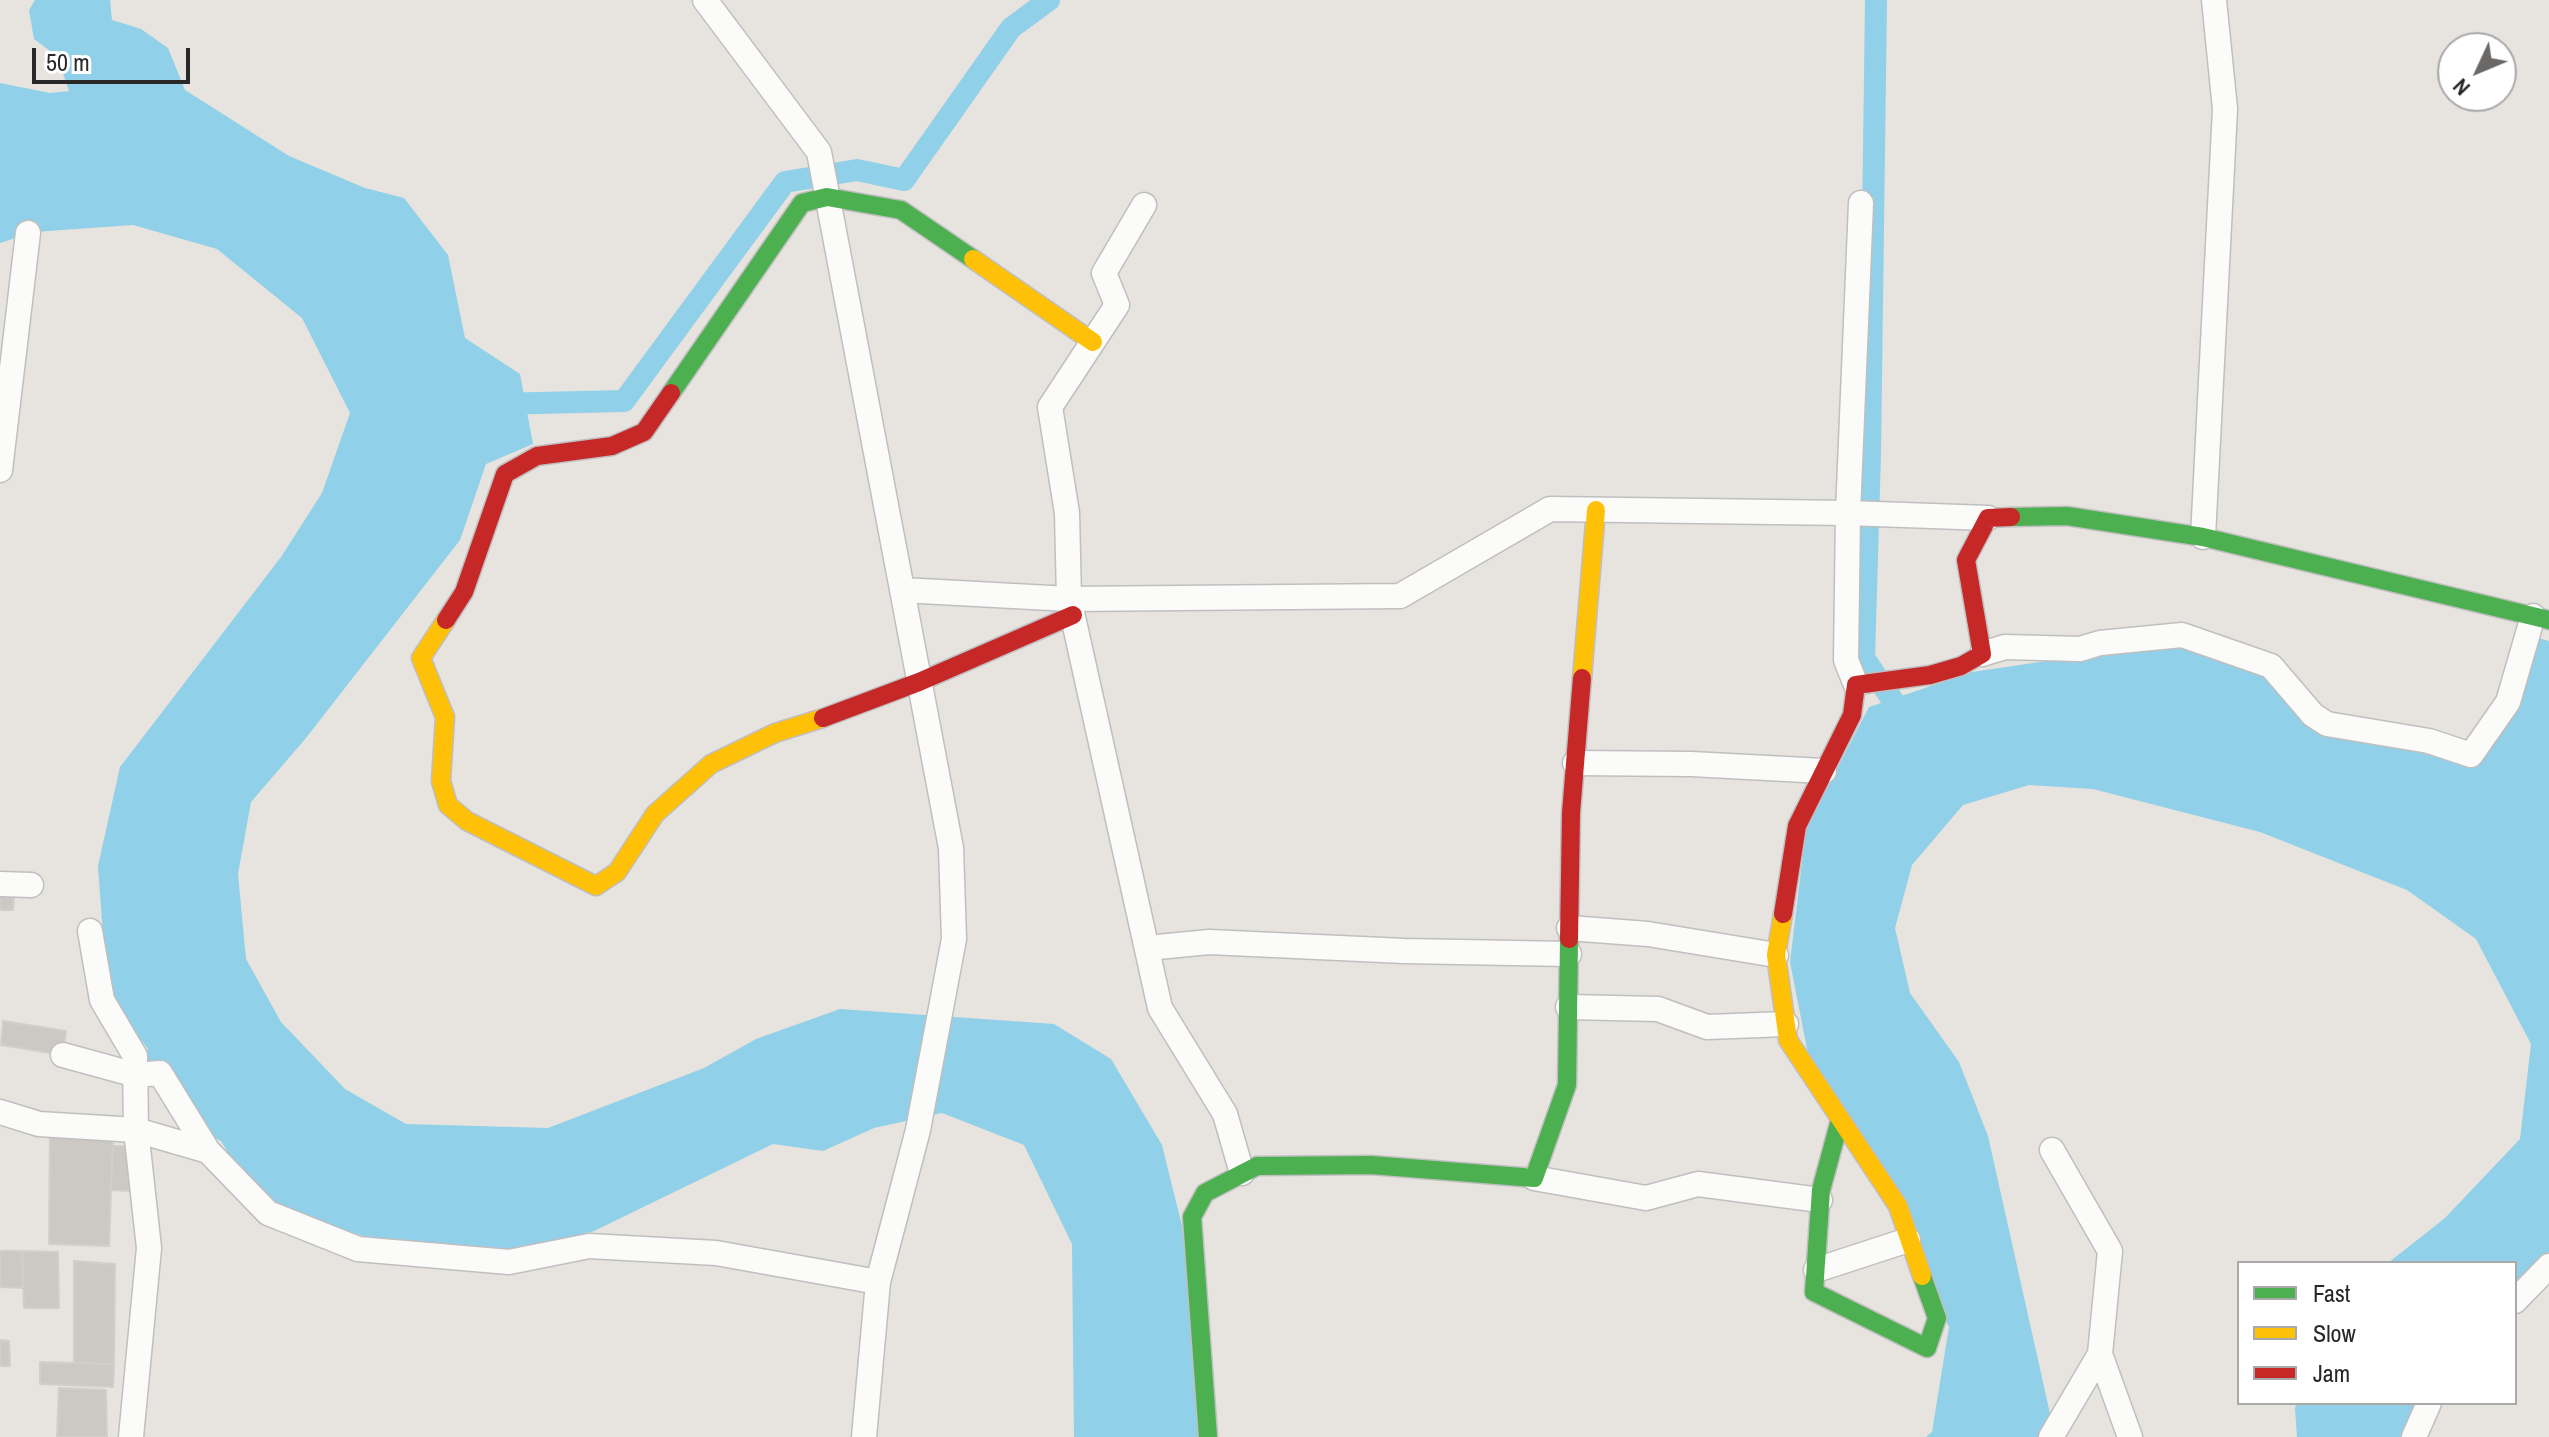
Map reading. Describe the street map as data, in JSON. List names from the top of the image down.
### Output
{
  "legend": ["Fast", "Slow", "Jam"],
  "scale_bar": "50 m",
  "north": "bottom left"
}
